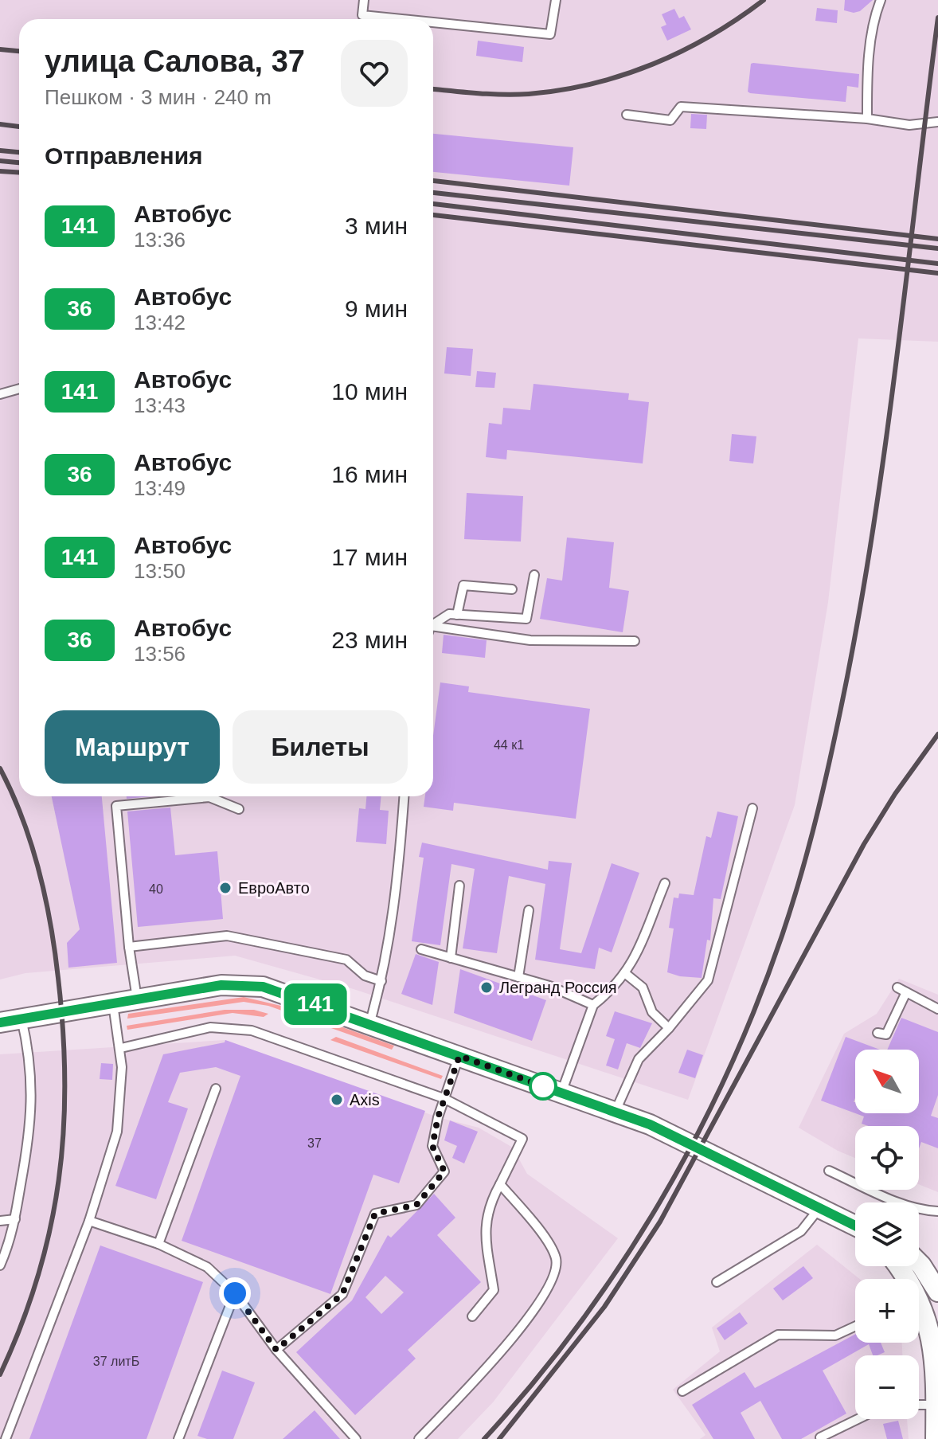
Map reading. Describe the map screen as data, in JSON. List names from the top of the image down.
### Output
{
  "places": ["ЕвроАвто", "Легранд Россия", "Axis"],
  "lines": ["bus line 141"],
  "house_numbers": [
    "44 к1",
    "40",
    "37",
    "37 литБ"
  ],
  "north": "top left",
  "page": {
    "on_map": "141",
    "heading": [
      ["улица Салова, 37", "Пешком · 3 мин · 240 m"],
      "Отправления"
    ],
    "list": [
      {
        "mark": "141",
        "name": "Автобус",
        "note": "13:36",
        "value": "3 мин"
      },
      {
        "mark": "36",
        "name": "Автобус",
        "note": "13:42",
        "value": "9 мин"
      },
      {
        "mark": "141",
        "name": "Автобус",
        "note": "13:43",
        "value": "10 мин"
      },
      {
        "mark": "36",
        "name": "Автобус",
        "note": "13:49",
        "value": "16 мин"
      },
      {
        "mark": "141",
        "name": "Автобус",
        "note": "13:50",
        "value": "17 мин"
      },
      {
        "mark": "36",
        "name": "Автобус",
        "note": "13:56",
        "value": "23 мин"
      }
    ],
    "buttons": ["Маршрут", "Билеты"],
    "map_buttons": ["+", "−"]
  }
}
